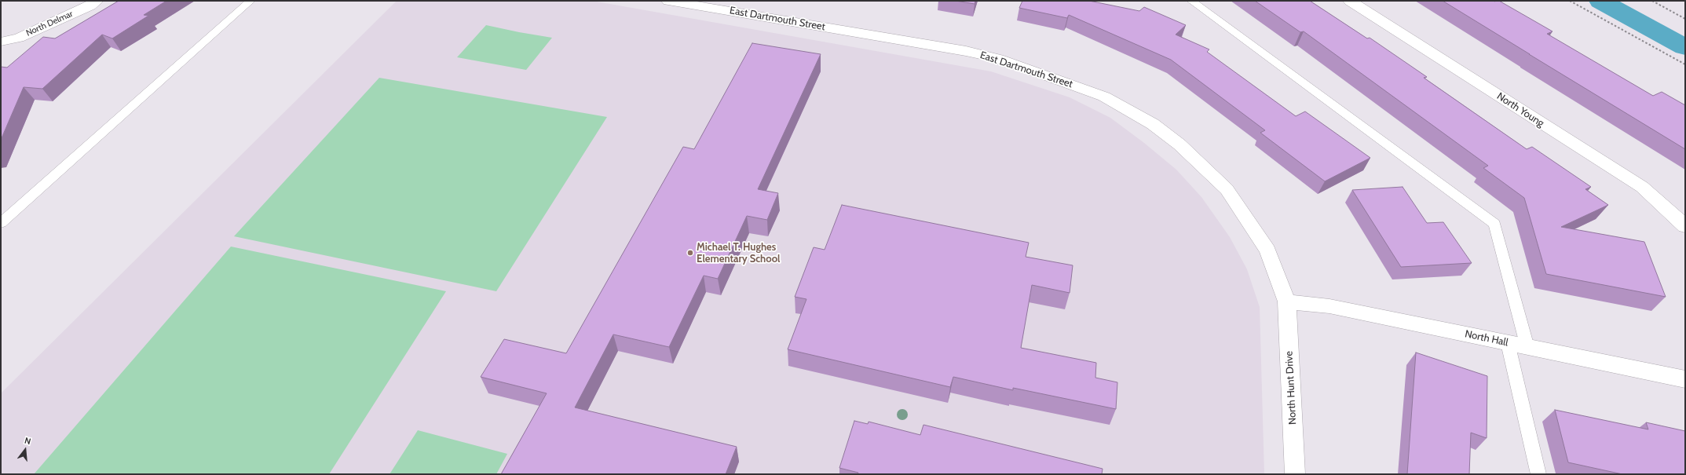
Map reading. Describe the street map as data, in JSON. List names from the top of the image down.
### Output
{
  "streets": {
    "street": [
      "East Dartmouth Street",
      "North Delmar",
      "North Young",
      "North Hall",
      "North Hunt Drive"
    ]
  },
  "crossings": [
    ["East Dartmouth Street", "North Hall"],
    ["East Dartmouth Street", "North Hunt Drive"],
    ["North Hall", "North Hunt Drive"]
  ],
  "places": ["Michael T. Hughes Elementary School"],
  "north": "top"
}
